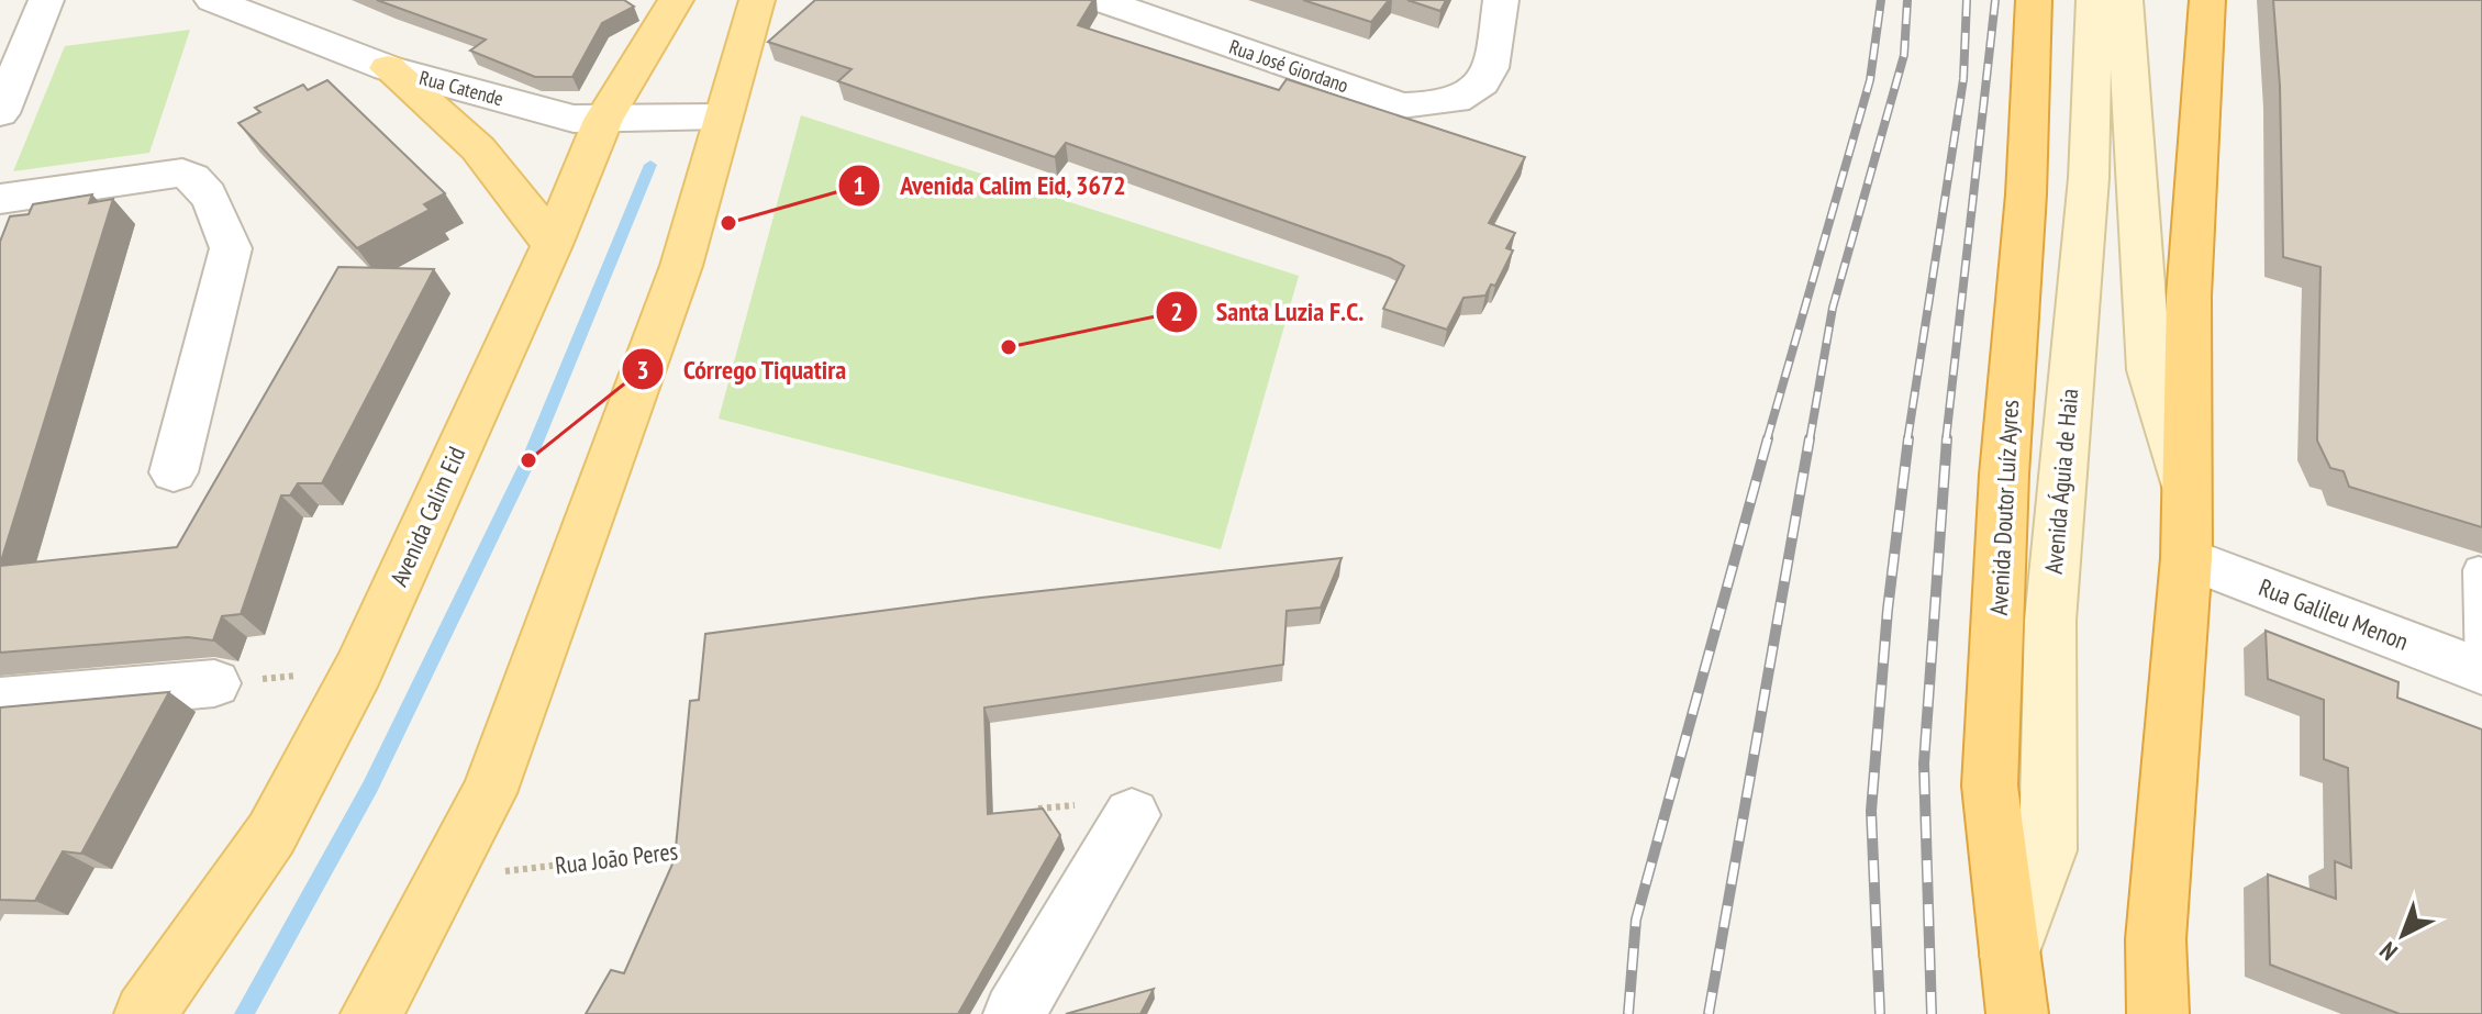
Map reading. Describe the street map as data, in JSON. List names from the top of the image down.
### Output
{
  "streets": {
    "highway": ["Avenida Doutor Luíz Ayres"],
    "main road": ["Avenida Águia de Haia", "Avenida Calim Eid"],
    "street": ["Rua José Giordano", "Rua Catende", "Rua Galileu Menon"],
    "path": ["Rua João Peres"]
  },
  "crossings": [
    ["Rua Catende", "Avenida Calim Eid"],
    ["Avenida Águia de Haia", "Avenida Doutor Luíz Ayres"]
  ],
  "places": ["Avenida Calim Eid, 3672", "Santa Luzia F.C.", "Córrego Tiquatira"],
  "north": "bottom left"
}
